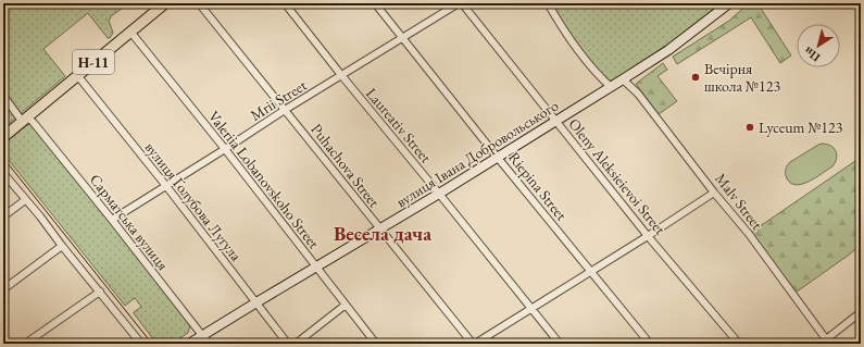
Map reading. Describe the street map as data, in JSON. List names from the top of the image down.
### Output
{
  "streets": {
    "main road": ["Н-11"],
    "street": [
      "Mrii Street",
      "Laureativ Street",
      "вулиця Івана Добровольського",
      "Puhachova Street",
      "Oleny Aleksieievoi Street",
      "Valeriia Lobanovskoho Street",
      "Riepina Street",
      "вулиця Ґолубова Луґула",
      "Malv Street",
      "Сарматська вулиця"
    ]
  },
  "crossings": [
    ["Н-11", "Valeriia Lobanovskoho Street"],
    ["Н-11", "вулиця Ґолубова Луґула"],
    ["Н-11", "Сарматська вулиця"],
    ["Mrii Street", "Laureativ Street"],
    ["Mrii Street", "Puhachova Street"],
    ["Mrii Street", "Oleny Aleksieievoi Street"],
    ["Mrii Street", "Valeriia Lobanovskoho Street"],
    ["Mrii Street", "Riepina Street"],
    ["Mrii Street", "вулиця Ґолубова Луґула"],
    ["Mrii Street", "Сарматська вулиця"],
    ["Laureativ Street", "вулиця Івана Добровольського"],
    ["вулиця Івана Добровольського", "Puhachova Street"],
    ["вулиця Івана Добровольського", "Oleny Aleksieievoi Street"],
    ["вулиця Івана Добровольського", "Valeriia Lobanovskoho Street"],
    ["вулиця Івана Добровольського", "Riepina Street"],
    ["вулиця Івана Добровольського", "вулиця Ґолубова Луґула"],
    ["вулиця Івана Добровольського", "Malv Street"],
    ["вулиця Івана Добровольського", "Сарматська вулиця"]
  ],
  "districts": ["Весела дача"],
  "places": ["Вечірня школа №123", "Lyceum №123"],
  "north": "bottom left"
}
